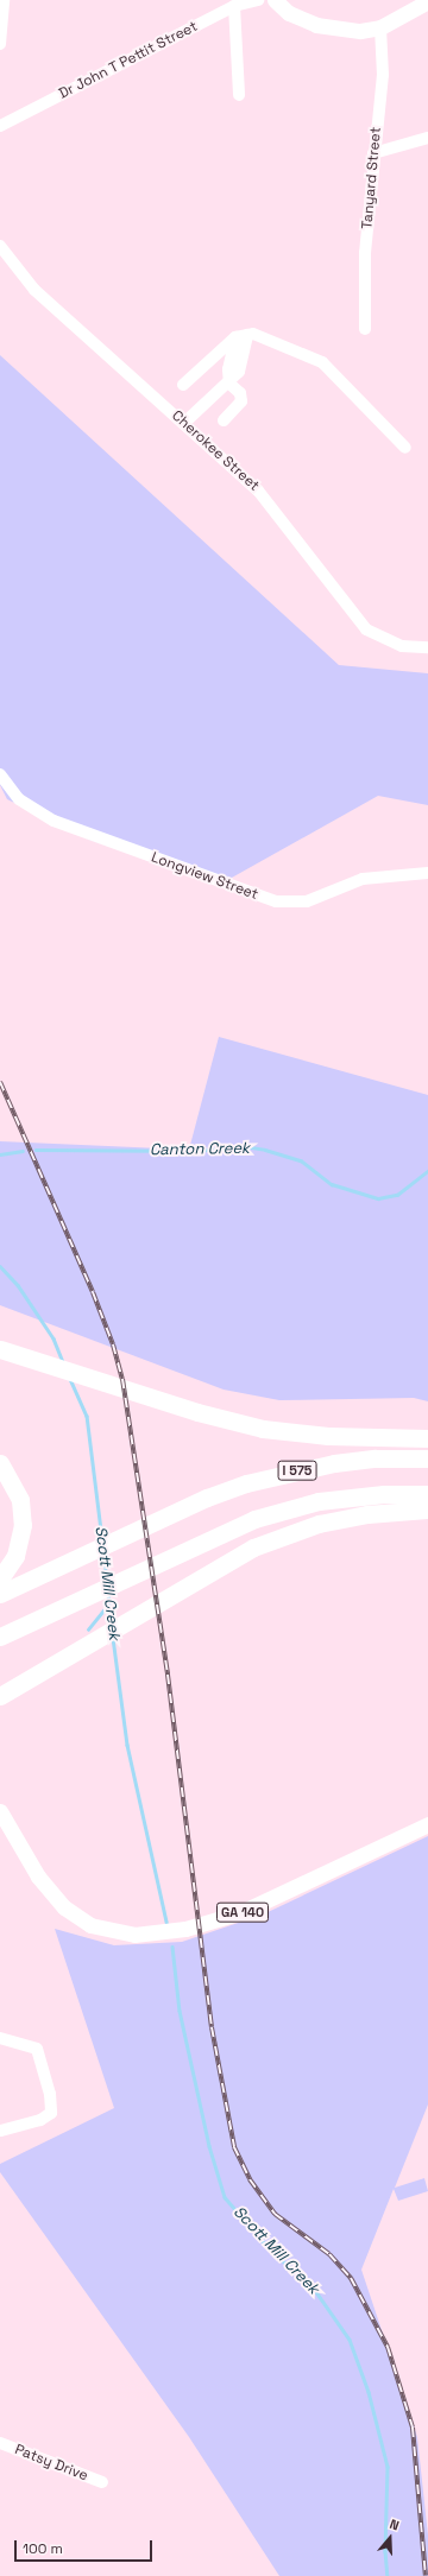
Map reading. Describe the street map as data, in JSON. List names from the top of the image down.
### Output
{
  "streets": {
    "highway": ["I 575"],
    "main road": ["GA 140"],
    "street": [
      "Dr John T Pettit Street",
      "Tanyard Street",
      "Cherokee Street",
      "Longview Street",
      "Patsy Drive"
    ]
  },
  "water": ["Canton Creek", "Scott Mill Creek"],
  "scale_bar": "100 m",
  "north": "top"
}
